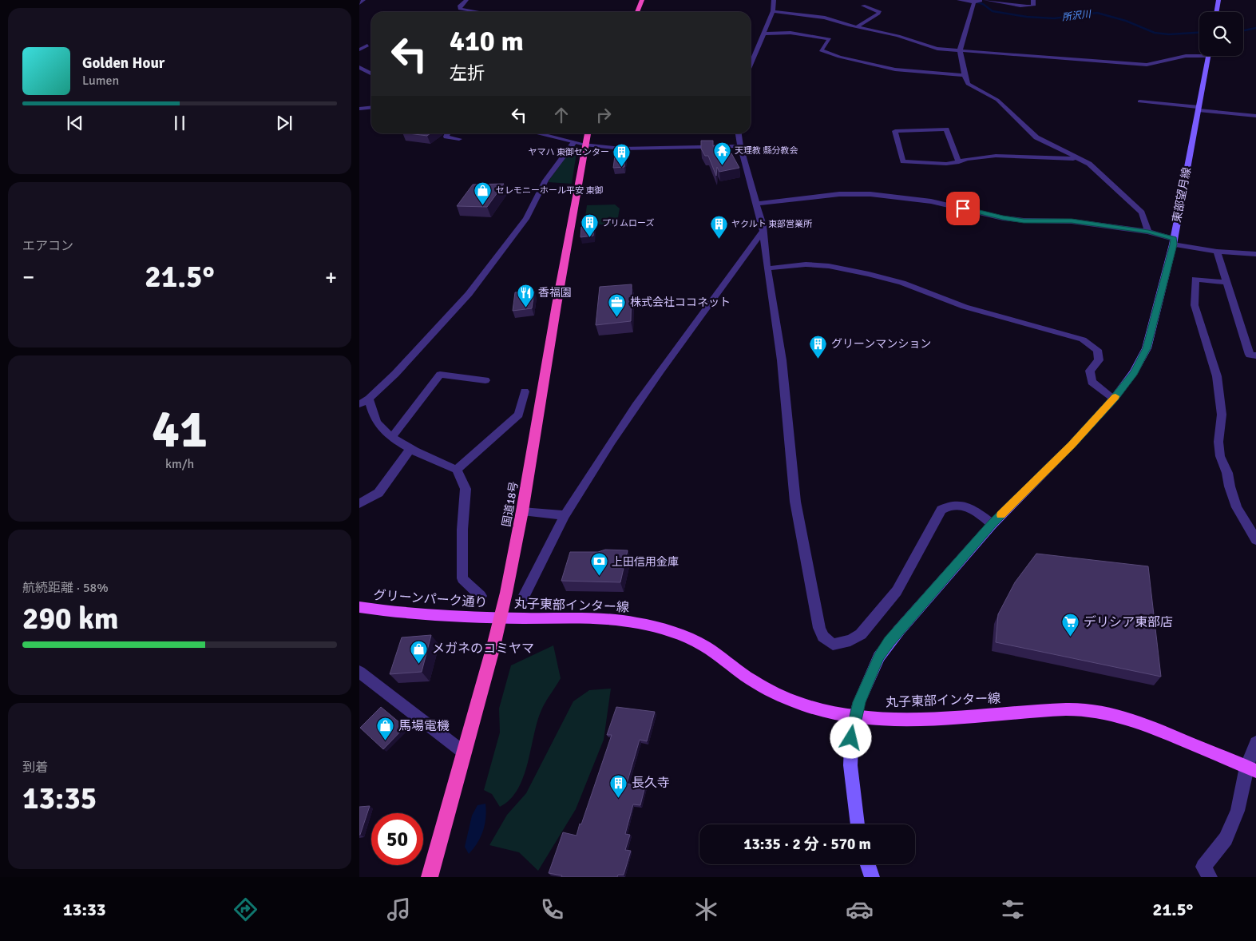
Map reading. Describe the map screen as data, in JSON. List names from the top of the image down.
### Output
{
  "streets": {
    "highway": ["国道18号"],
    "main road": ["東部望月線", "グリーンパーク通り", "丸子東部インター線"]
  },
  "crossings": [
    ["東部望月線", "丸子東部インター線"],
    ["国道18号", "グリーンパーク通り"],
    ["国道18号", "丸子東部インター線"],
    ["グリーンパーク通り", "丸子東部インター線"]
  ],
  "water": ["所沢川"],
  "places": {
    "temple": ["天理教 縣分教会"],
    "building": [
      "ヤマハ 東御センター",
      "プリムローズ",
      "ヤクルト 東部営業所",
      "グリーンマンション",
      "長久寺"
    ],
    "shop": ["セレモニーホール平安 東御", "メガネのコミヤマ", "馬場電機"],
    "restaurant": ["香福園"],
    "office": ["株式会社ココネット"],
    "bank": ["上田信用金庫"],
    "supermarket": ["デリシア東部店"]
  },
  "page": {
    "turn": ["410 m", "左折"],
    "song": ["Golden Hour", "Lumen"],
    "tile": [
      "エアコン",
      ["41", "km/h"],
      ["航続距離 · 58%", "290 km"],
      ["到着", "13:35"]
    ],
    "heat": ["−", "21.5°", "+"],
    "limit": "50",
    "trip": "13:35 · 2 分 · 570 m",
    "tabs": ["13:33", "21.5°"]
  }
}
